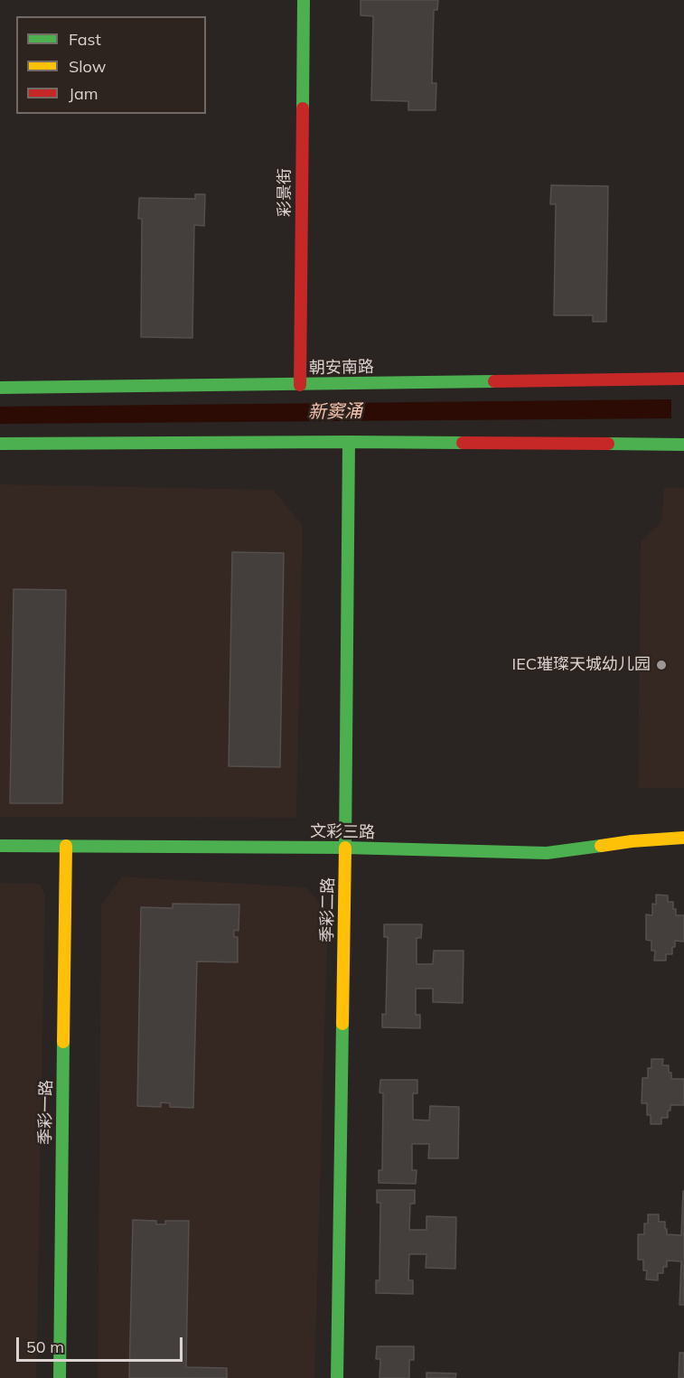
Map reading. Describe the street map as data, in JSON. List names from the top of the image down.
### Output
{
  "streets": {
    "street": [
      "彩景街",
      "朝安南路",
      "文彩三路",
      "季彩二路",
      "季彩一路"
    ]
  },
  "crossings": [
    ["彩景街", "朝安南路"],
    ["文彩三路", "季彩二路"],
    ["文彩三路", "季彩一路"]
  ],
  "water": ["新窦涌"],
  "places": ["IEC璀璨天城幼儿园"],
  "legend": ["Fast", "Slow", "Jam"],
  "scale_bar": "50 m"
}
